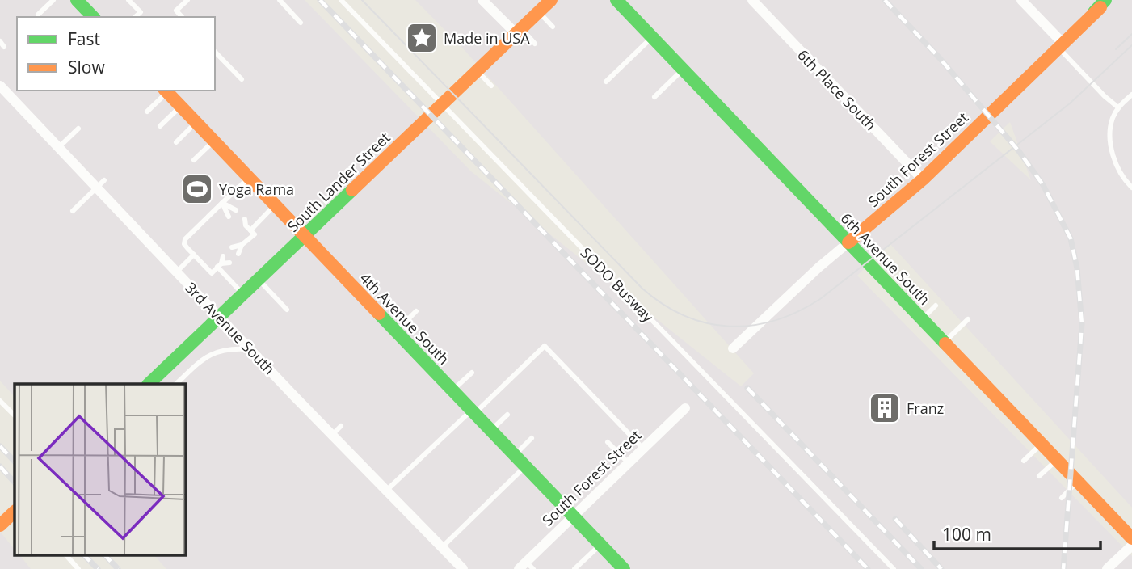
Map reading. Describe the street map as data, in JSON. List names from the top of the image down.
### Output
{
  "streets": {
    "main road": [
      "South Forest Street",
      "South Lander Street",
      "6th Avenue South",
      "4th Avenue South"
    ],
    "street": ["6th Place South", "3rd Avenue South"],
    "lane": ["SODO Busway"]
  },
  "crossings": [
    ["6th Place South", "South Forest Street"],
    ["South Forest Street", "6th Avenue South"],
    ["South Forest Street", "4th Avenue South"],
    ["South Lander Street", "SODO Busway"],
    ["South Lander Street", "4th Avenue South"],
    ["South Lander Street", "3rd Avenue South"]
  ],
  "places": {
    "place": ["Made in USA"],
    "sports": ["Yoga Rama"],
    "building": ["Franz"]
  },
  "legend": ["Fast", "Slow"],
  "scale_bar": "100 m"
}
